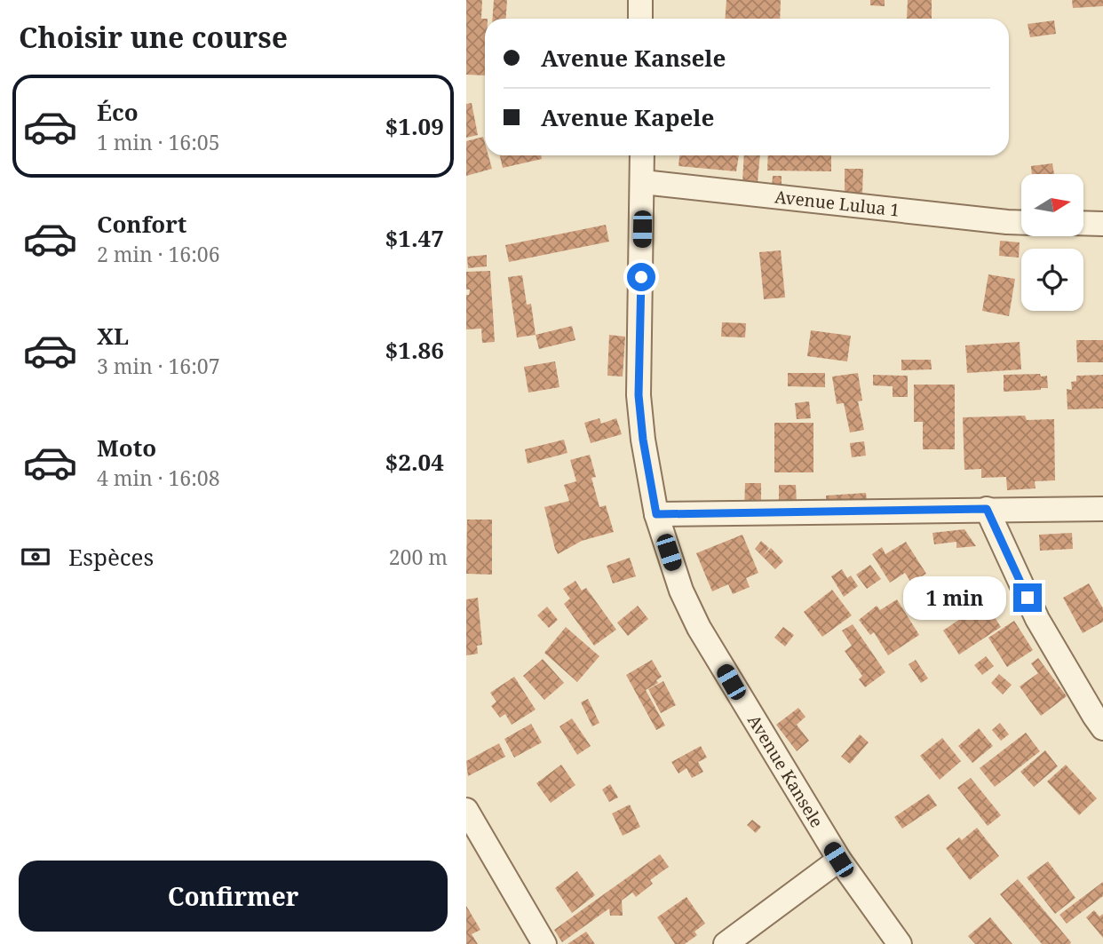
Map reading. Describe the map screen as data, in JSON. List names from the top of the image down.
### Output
{
  "streets": {
    "street": ["Avenue Lulua 1", "Avenue Kansele"]
  },
  "crossings": [
    ["Avenue Lulua 1", "Avenue Kansele"]
  ],
  "north": "right",
  "page": {
    "heading": "Choisir une course",
    "banner": ["Avenue Kansele", "Avenue Kapele"],
    "list": [
      {
        "name": "Éco",
        "note": "1 min · 16:05",
        "value": "$1.09"
      },
      {
        "name": "Confort",
        "note": "2 min · 16:06",
        "value": "$1.47"
      },
      {
        "name": "XL",
        "note": "3 min · 16:07",
        "value": "$1.86"
      },
      {
        "name": "Moto",
        "note": "4 min · 16:08",
        "value": "$2.04"
      }
    ],
    "pay": ["Espèces", "200 m"],
    "bubble": "1 min",
    "buttons": "Confirmer"
  }
}
